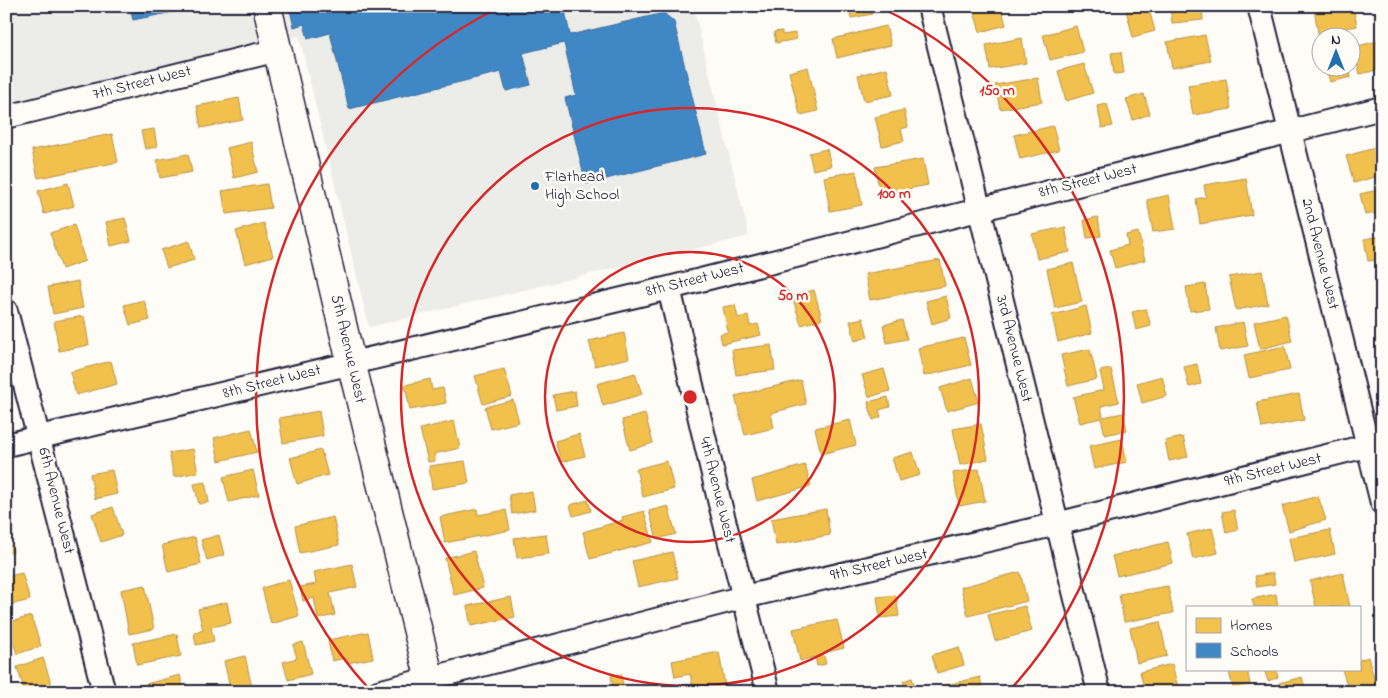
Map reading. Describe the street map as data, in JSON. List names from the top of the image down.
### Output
{
  "streets": {
    "street": [
      "7th Street West",
      "8th Street West",
      "2nd Avenue West",
      "5th Avenue West",
      "3rd Avenue West",
      "9th Street West",
      "4th Avenue West",
      "6th Avenue West"
    ]
  },
  "crossings": [
    ["7th Street West", "5th Avenue West"],
    ["8th Street West", "2nd Avenue West"],
    ["8th Street West", "5th Avenue West"],
    ["8th Street West", "3rd Avenue West"],
    ["8th Street West", "4th Avenue West"],
    ["8th Street West", "6th Avenue West"],
    ["2nd Avenue West", "9th Street West"],
    ["5th Avenue West", "9th Street West"],
    ["3rd Avenue West", "9th Street West"],
    ["9th Street West", "4th Avenue West"]
  ],
  "places": ["Flathead High School"],
  "legend": ["Homes", "Schools"],
  "north": "top",
  "rings": ["150 m", "100 m", "50 m"]
}
